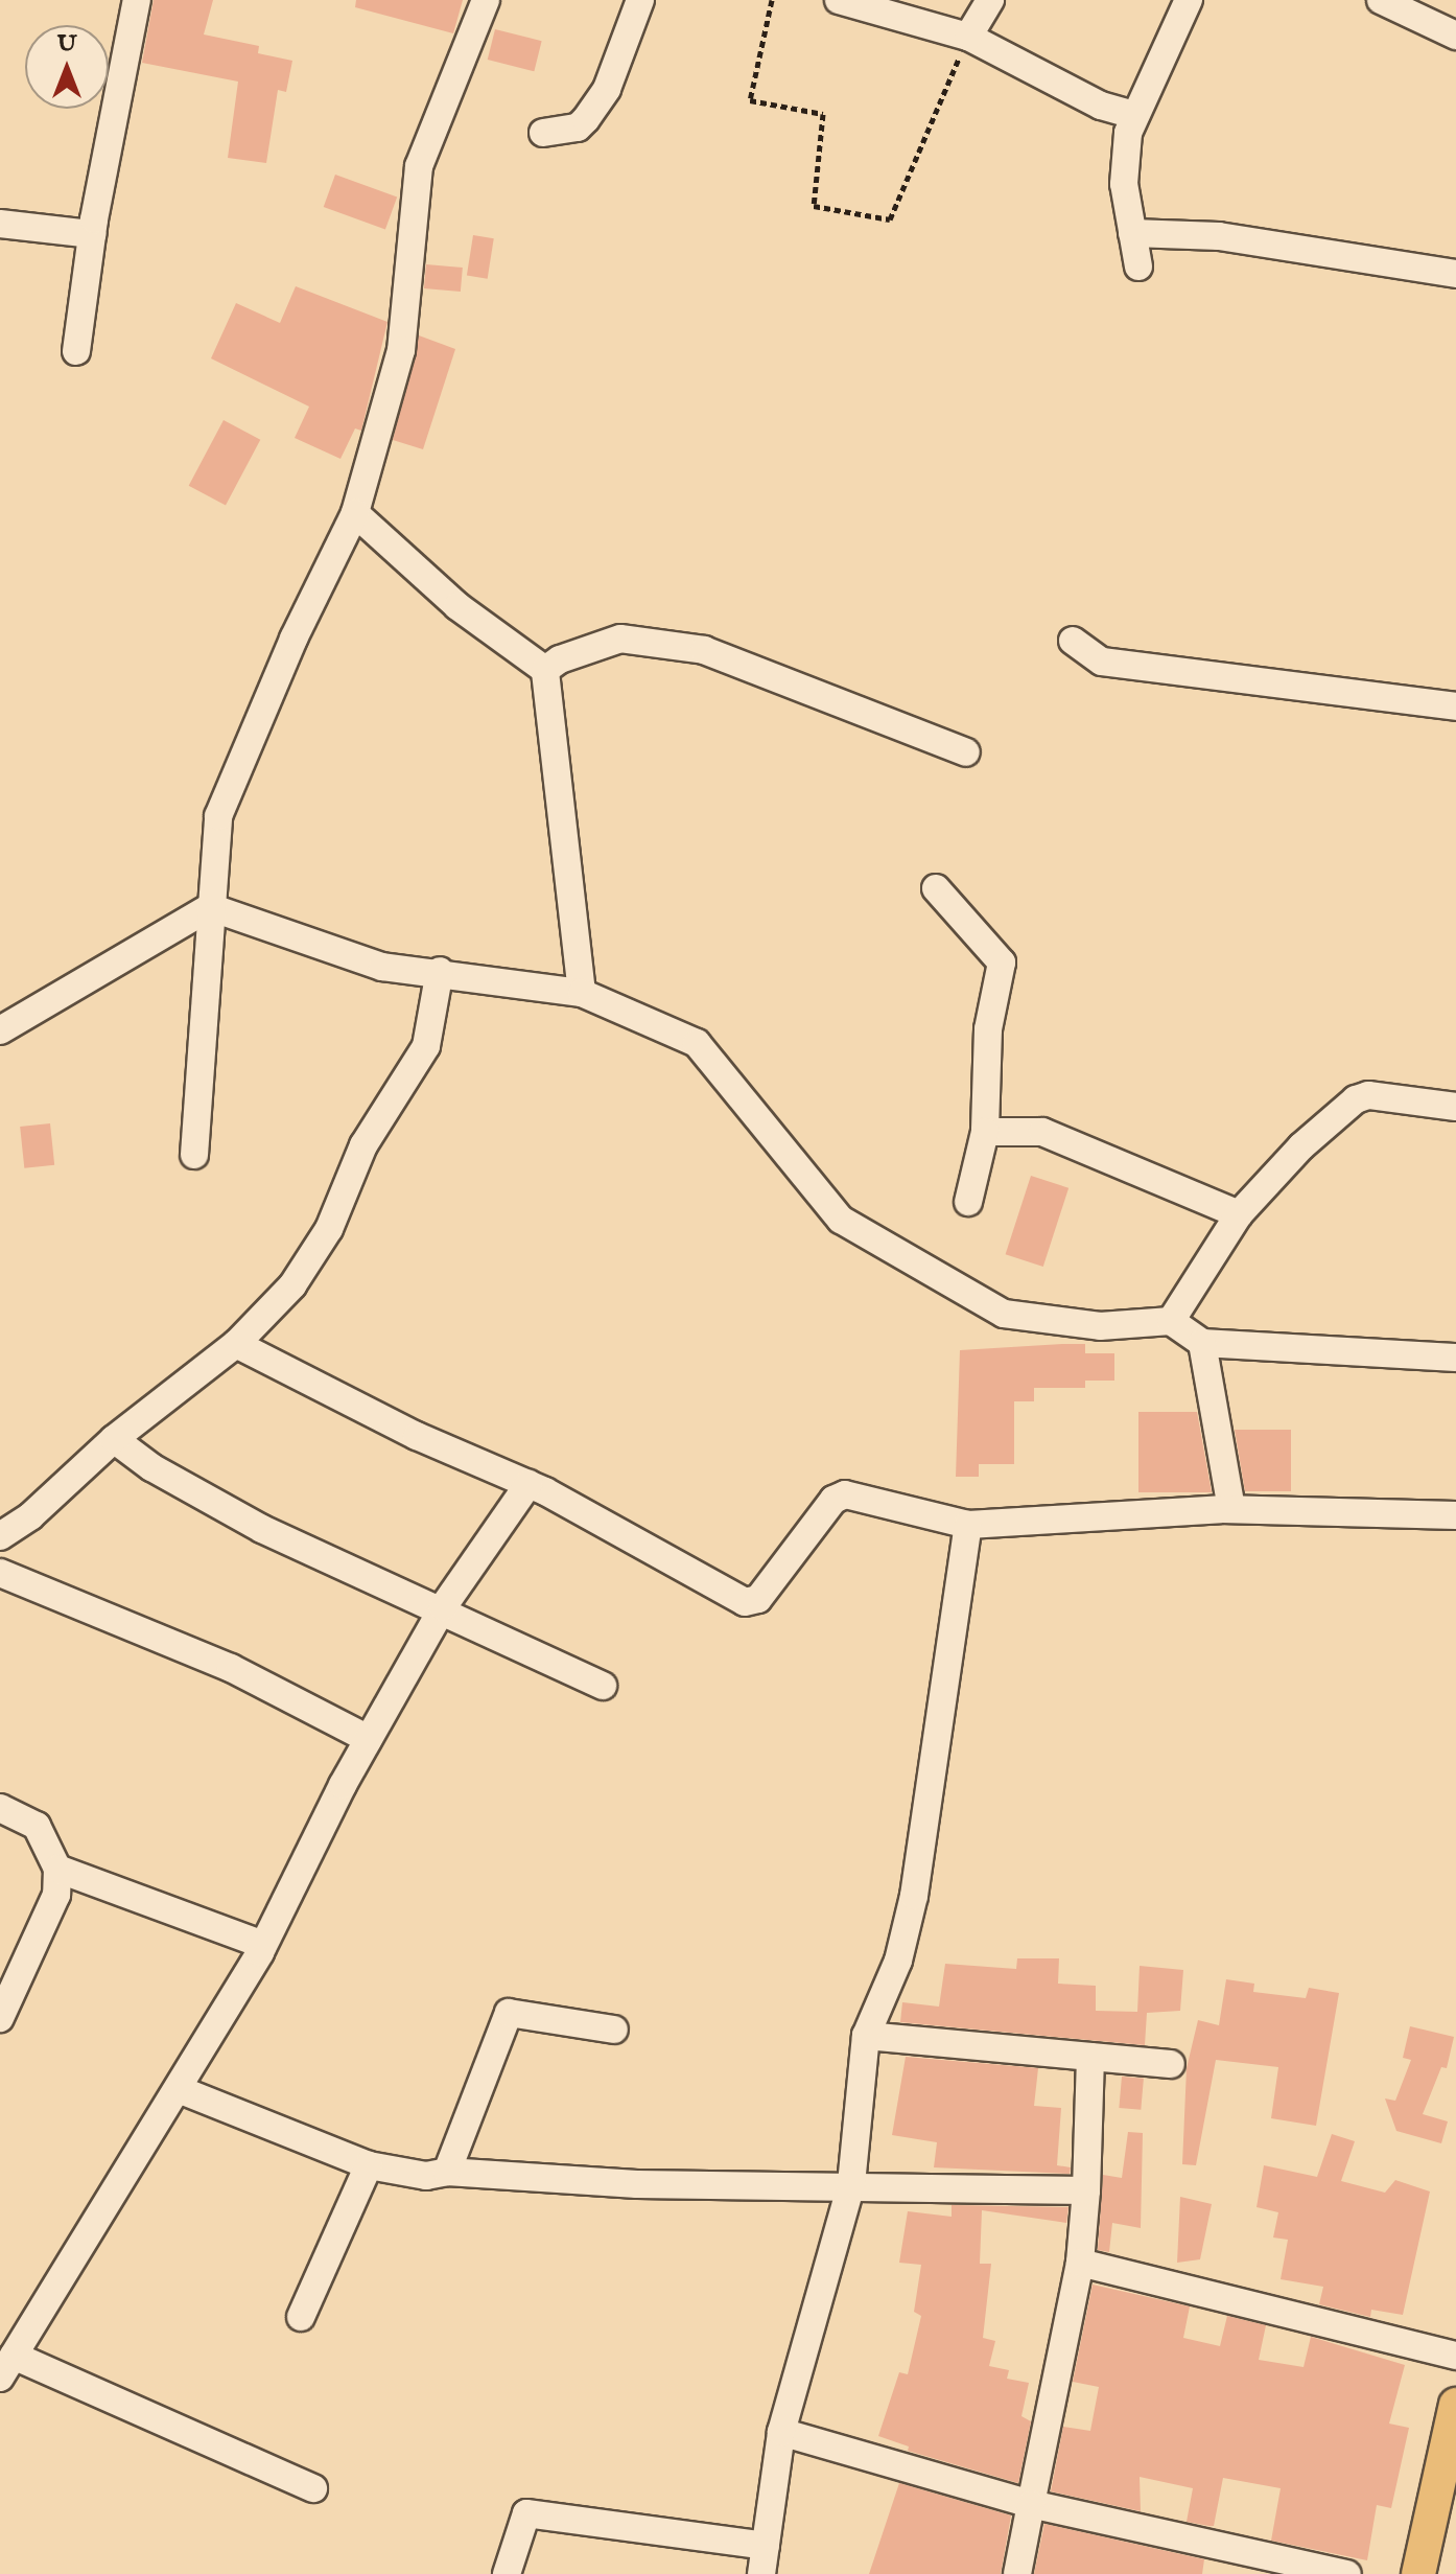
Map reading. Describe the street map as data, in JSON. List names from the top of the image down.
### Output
{
  "north": "top"
}
